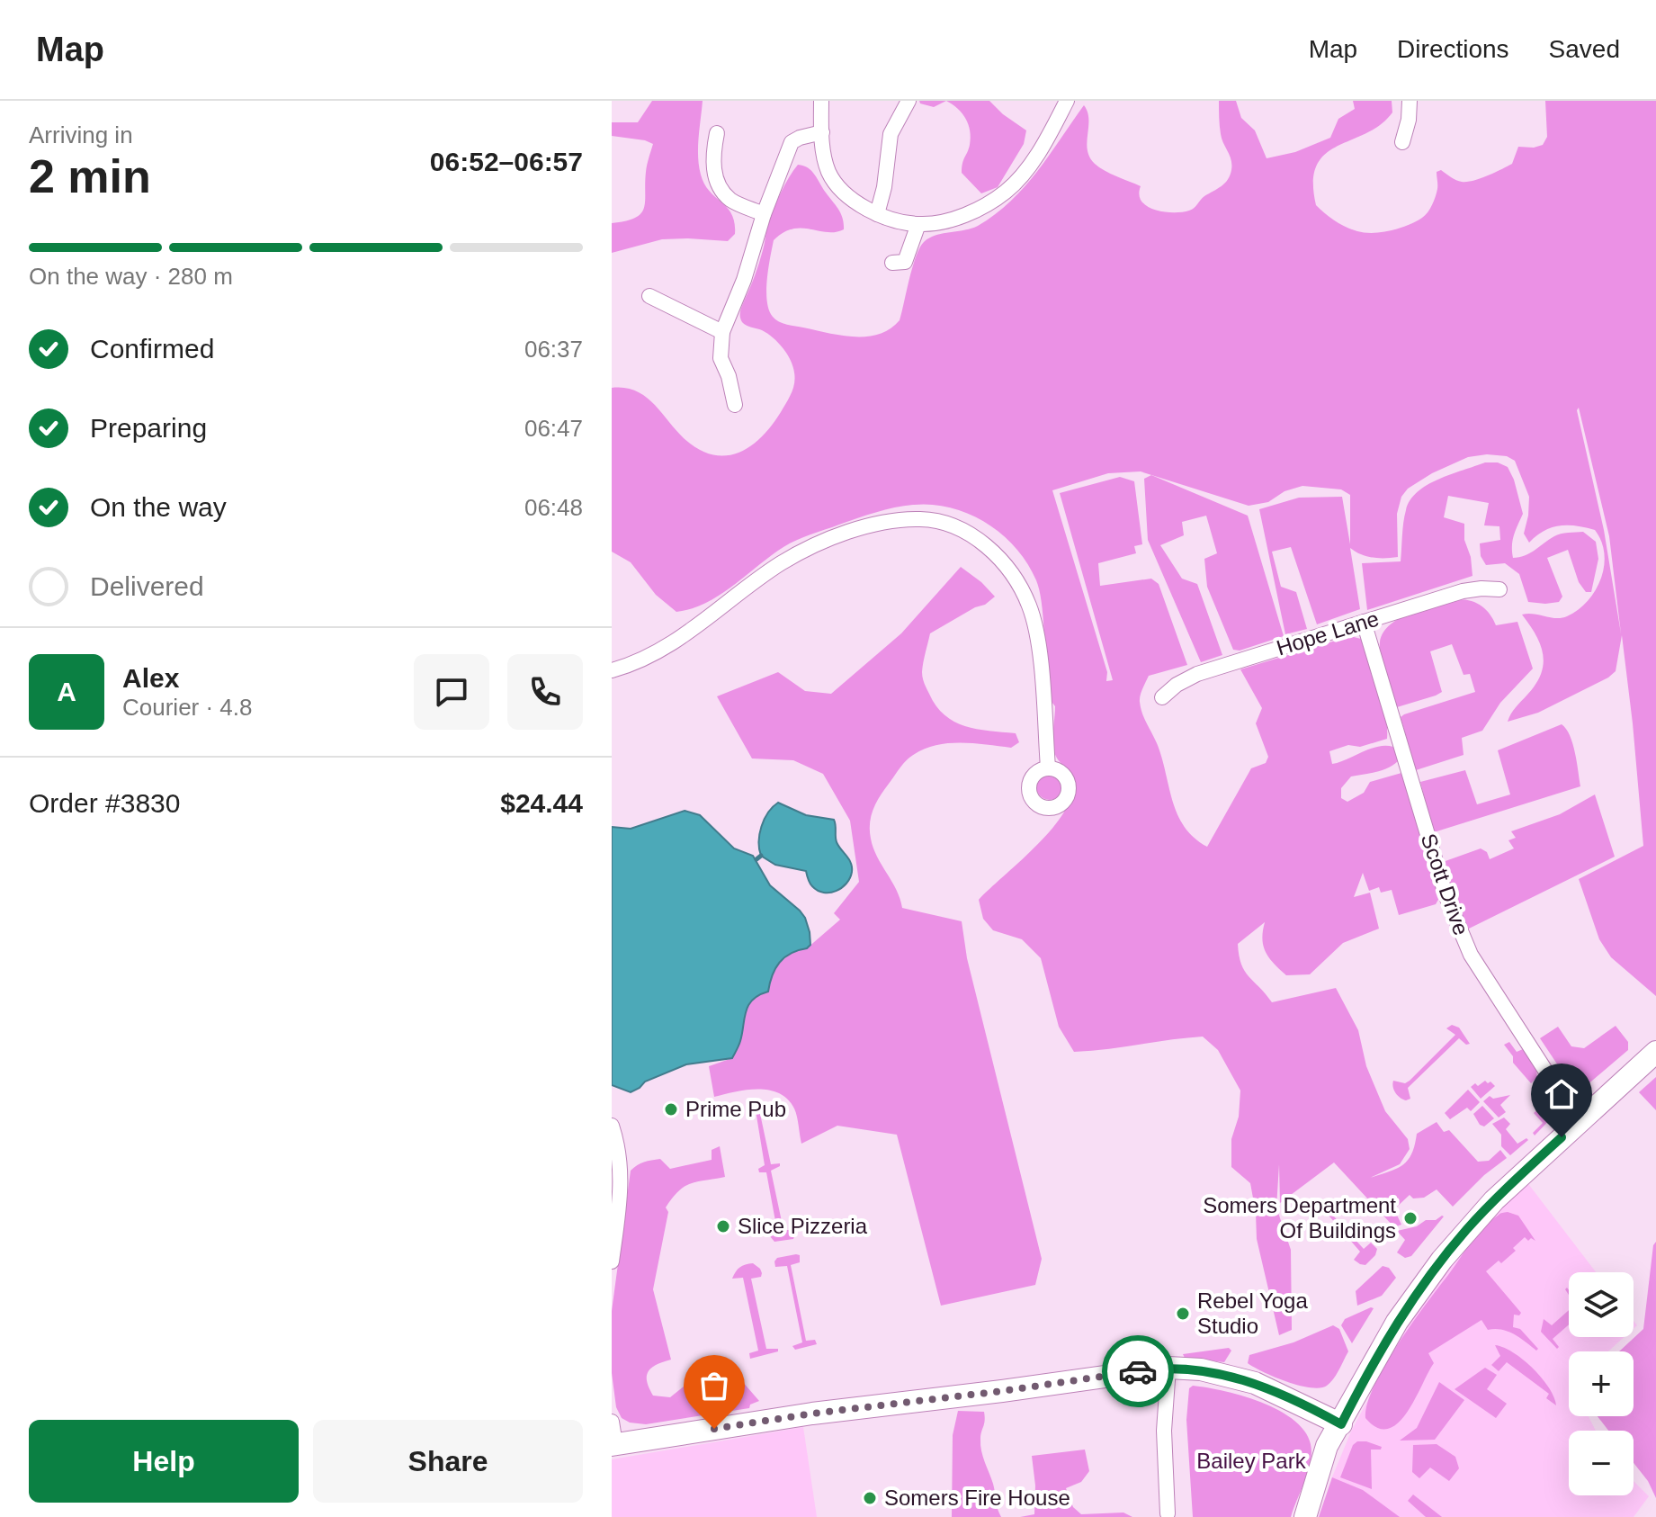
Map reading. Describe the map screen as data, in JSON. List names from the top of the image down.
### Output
{
  "streets": {
    "street": ["Hope Lane", "Scott Drive"]
  },
  "crossings": [
    ["Hope Lane", "Scott Drive"]
  ],
  "parks": ["Bailey Park"],
  "places": [
    "Prime Pub",
    "Somers Department Of Buildings",
    "Slice Pizzeria",
    "Rebel Yoga Studio",
    "Somers Fire House"
  ],
  "page": {
    "header": "Map",
    "nav": ["Map", "Directions", "Saved"],
    "heading": ["2 min", "Arriving in", "06:52–06:57"],
    "panel": [
      "Alex",
      "Courier · 4.8",
      "Order #3830",
      "$24.44"
    ],
    "bar": "On the way · 280 m",
    "list": [
      ["Confirmed", "06:37"],
      ["Preparing", "06:47"],
      ["On the way", "06:48"],
      "Delivered"
    ],
    "round": "A",
    "map_buttons": ["+", "−"],
    "buttons": ["Help", "Share"]
  }
}
